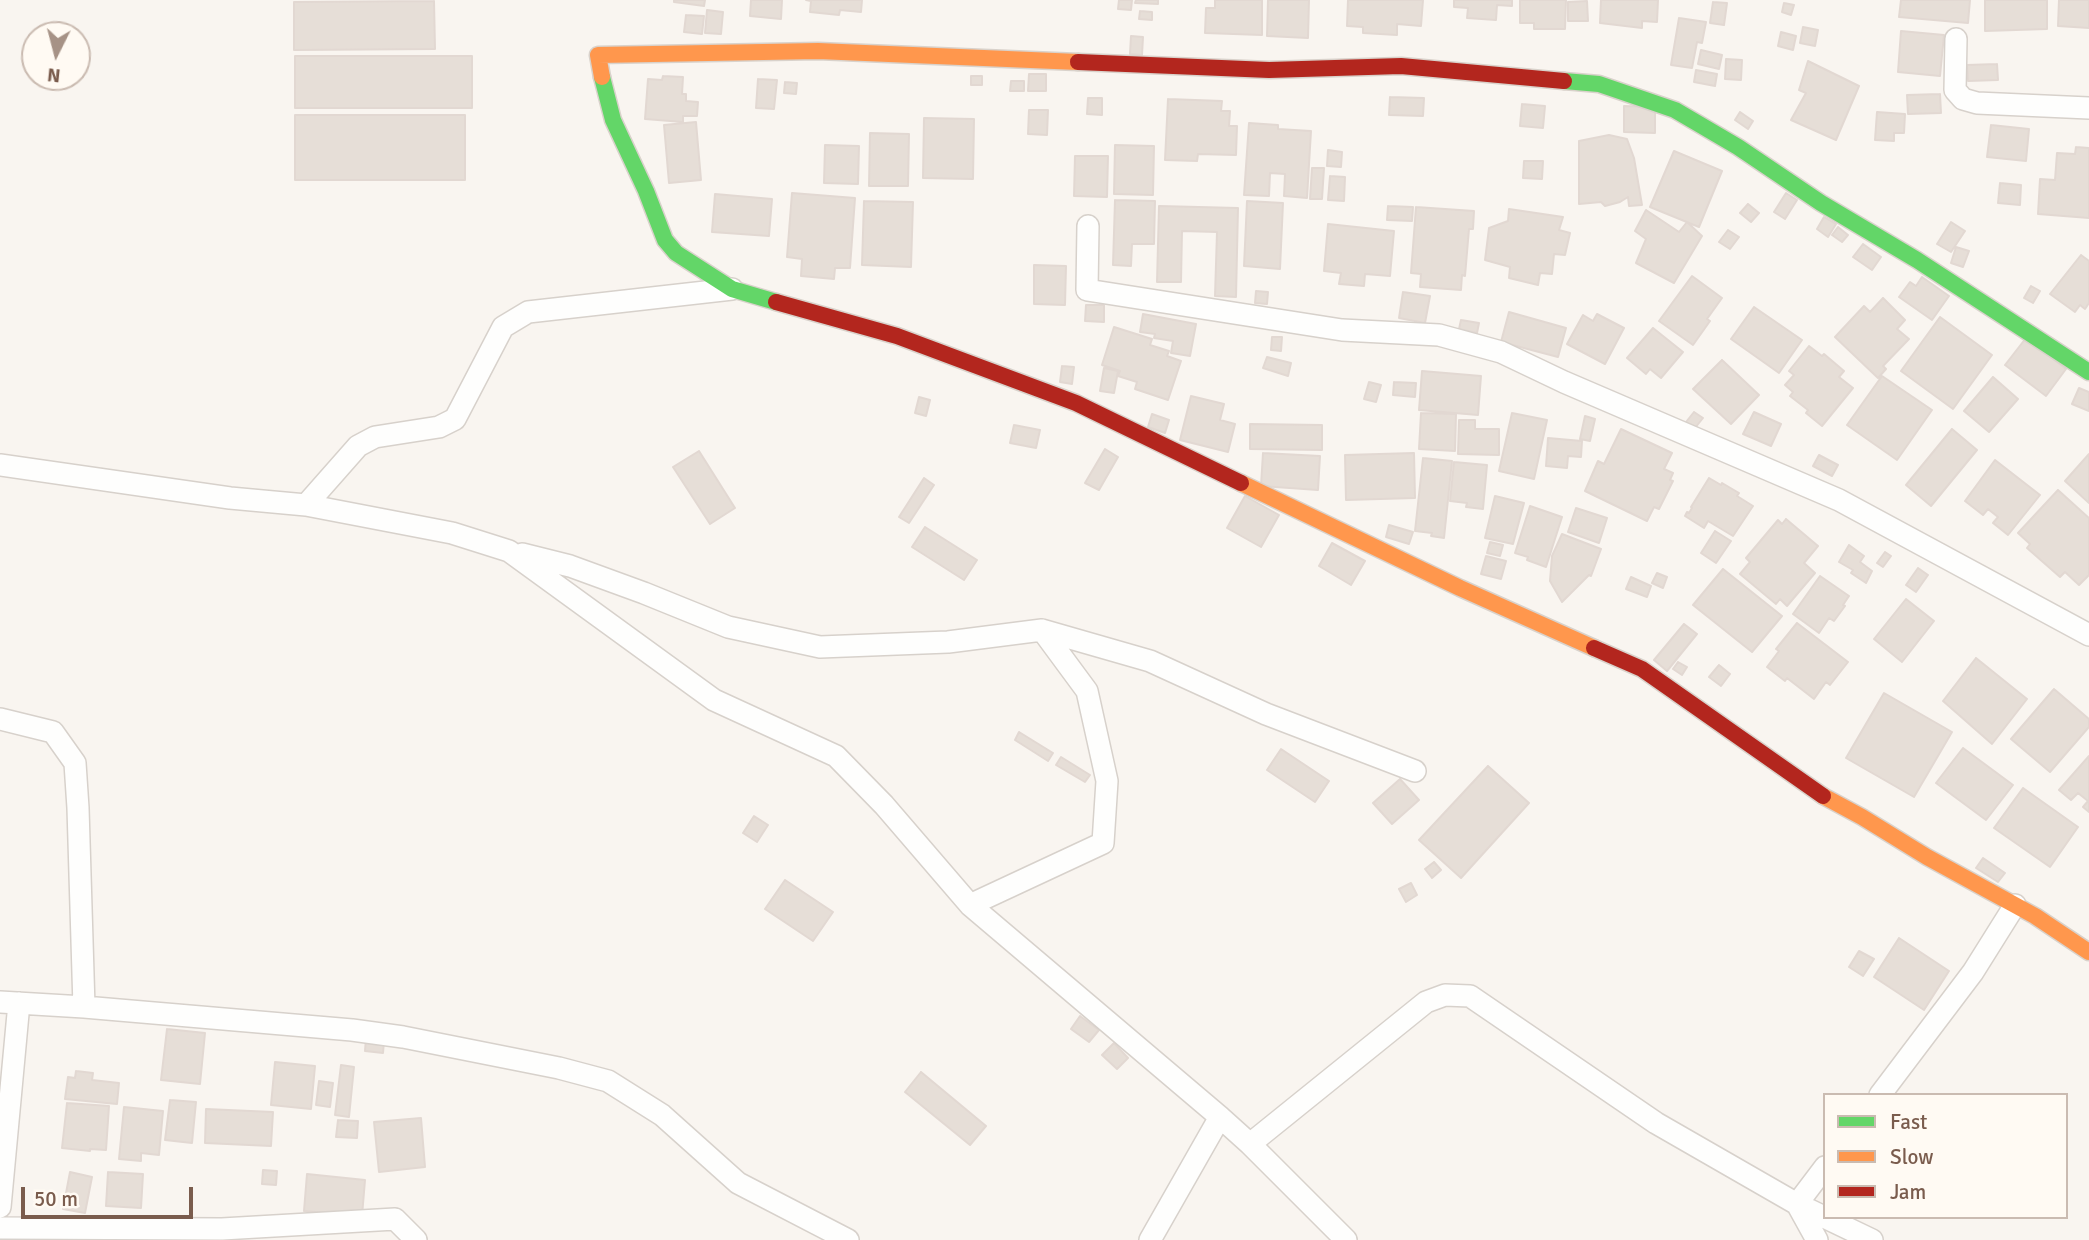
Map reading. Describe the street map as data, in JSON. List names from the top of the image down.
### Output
{
  "legend": ["Fast", "Slow", "Jam"],
  "scale_bar": "50 m",
  "north": "bottom"
}
